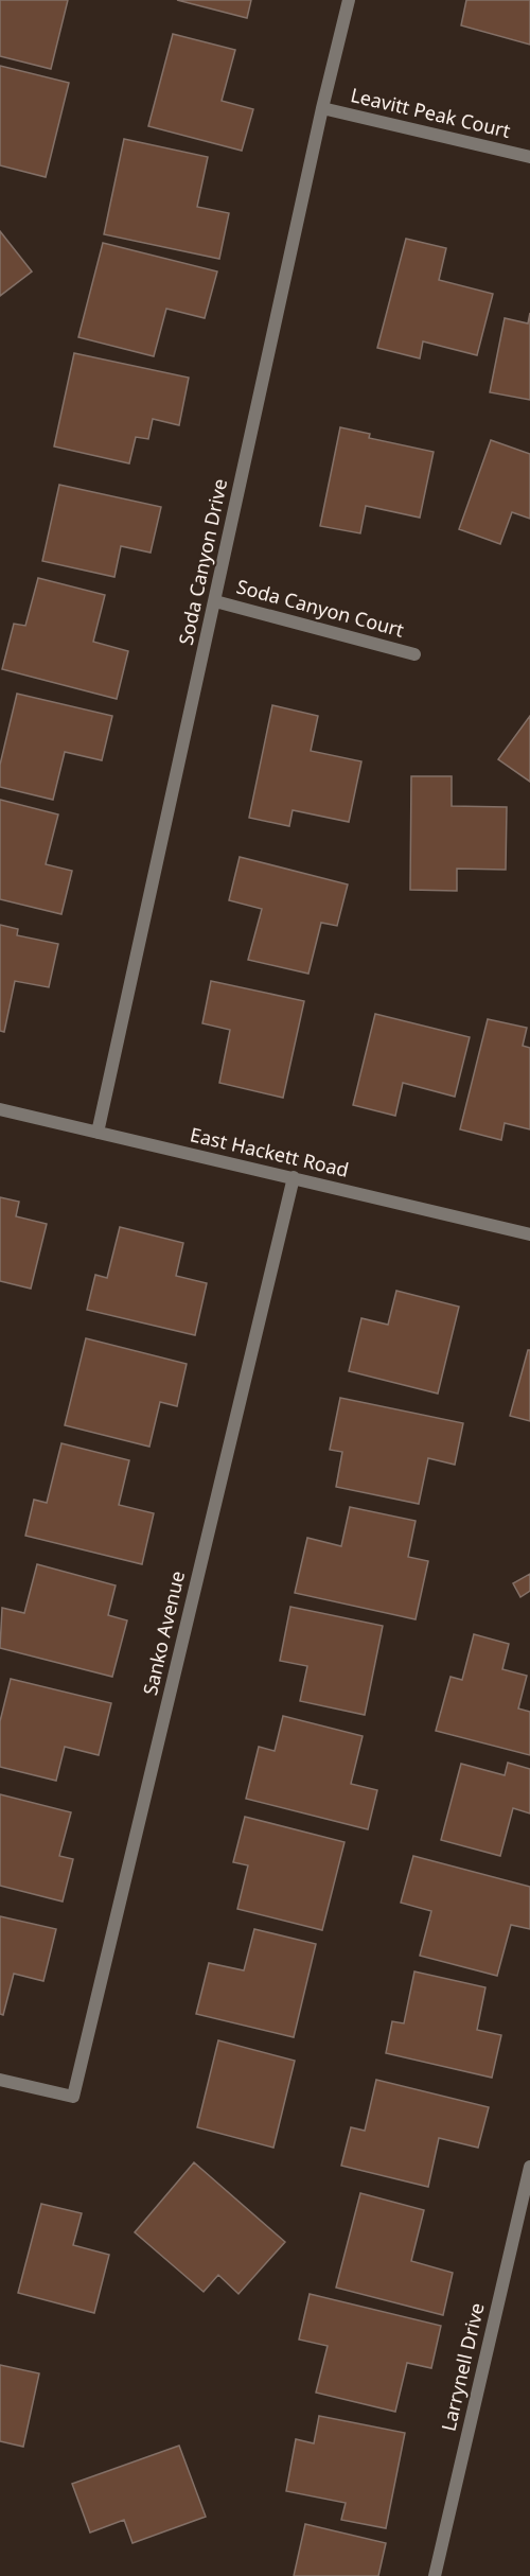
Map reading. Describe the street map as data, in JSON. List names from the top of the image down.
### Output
{
  "streets": {
    "street": [
      "Leavitt Peak Court",
      "Soda Canyon Drive",
      "Soda Canyon Court",
      "East Hackett Road",
      "Sanko Avenue",
      "Larrynell Drive"
    ]
  },
  "crossings": [
    ["Leavitt Peak Court", "Soda Canyon Drive"],
    ["Soda Canyon Drive", "Soda Canyon Court"],
    ["Soda Canyon Drive", "East Hackett Road"],
    ["East Hackett Road", "Sanko Avenue"]
  ]
}
